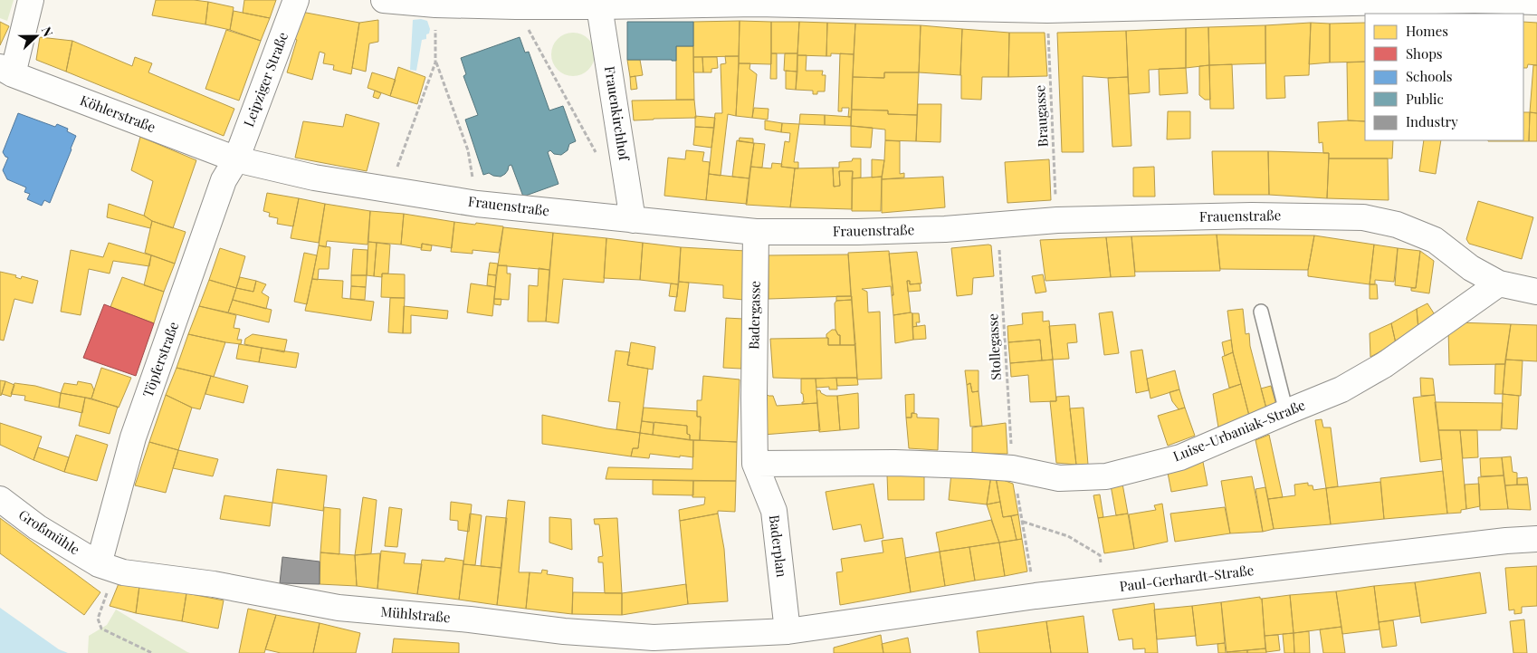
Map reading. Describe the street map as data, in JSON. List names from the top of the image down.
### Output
{
  "streets": {
    "street": [
      "Leipziger Straße",
      "Frauenkirchhof",
      "Köhlerstraße",
      "Frauenstraße",
      "Badergasse",
      "Töpferstraße",
      "Luise-Urbaniak-Straße",
      "Großmühle",
      "Baderplan",
      "Paul-Gerhardt-Straße",
      "Mühlstraße"
    ],
    "path": ["Braugasse", "Stollegasse"]
  },
  "crossings": [
    ["Leipziger Straße", "Köhlerstraße"],
    ["Leipziger Straße", "Frauenstraße"],
    ["Leipziger Straße", "Töpferstraße"],
    ["Frauenkirchhof", "Frauenstraße"],
    ["Köhlerstraße", "Frauenstraße"],
    ["Köhlerstraße", "Töpferstraße"],
    ["Braugasse", "Frauenstraße"],
    ["Frauenstraße", "Badergasse"],
    ["Frauenstraße", "Stollegasse"],
    ["Frauenstraße", "Töpferstraße"],
    ["Frauenstraße", "Luise-Urbaniak-Straße"],
    ["Badergasse", "Baderplan"],
    ["Stollegasse", "Luise-Urbaniak-Straße"],
    ["Stollegasse", "Paul-Gerhardt-Straße"],
    ["Töpferstraße", "Großmühle"],
    ["Töpferstraße", "Mühlstraße"],
    ["Luise-Urbaniak-Straße", "Baderplan"],
    ["Großmühle", "Mühlstraße"],
    ["Baderplan", "Paul-Gerhardt-Straße"],
    ["Baderplan", "Mühlstraße"],
    ["Paul-Gerhardt-Straße", "Mühlstraße"]
  ],
  "legend": [
    "Homes",
    "Shops",
    "Schools",
    "Public",
    "Industry"
  ],
  "north": "right"
}
